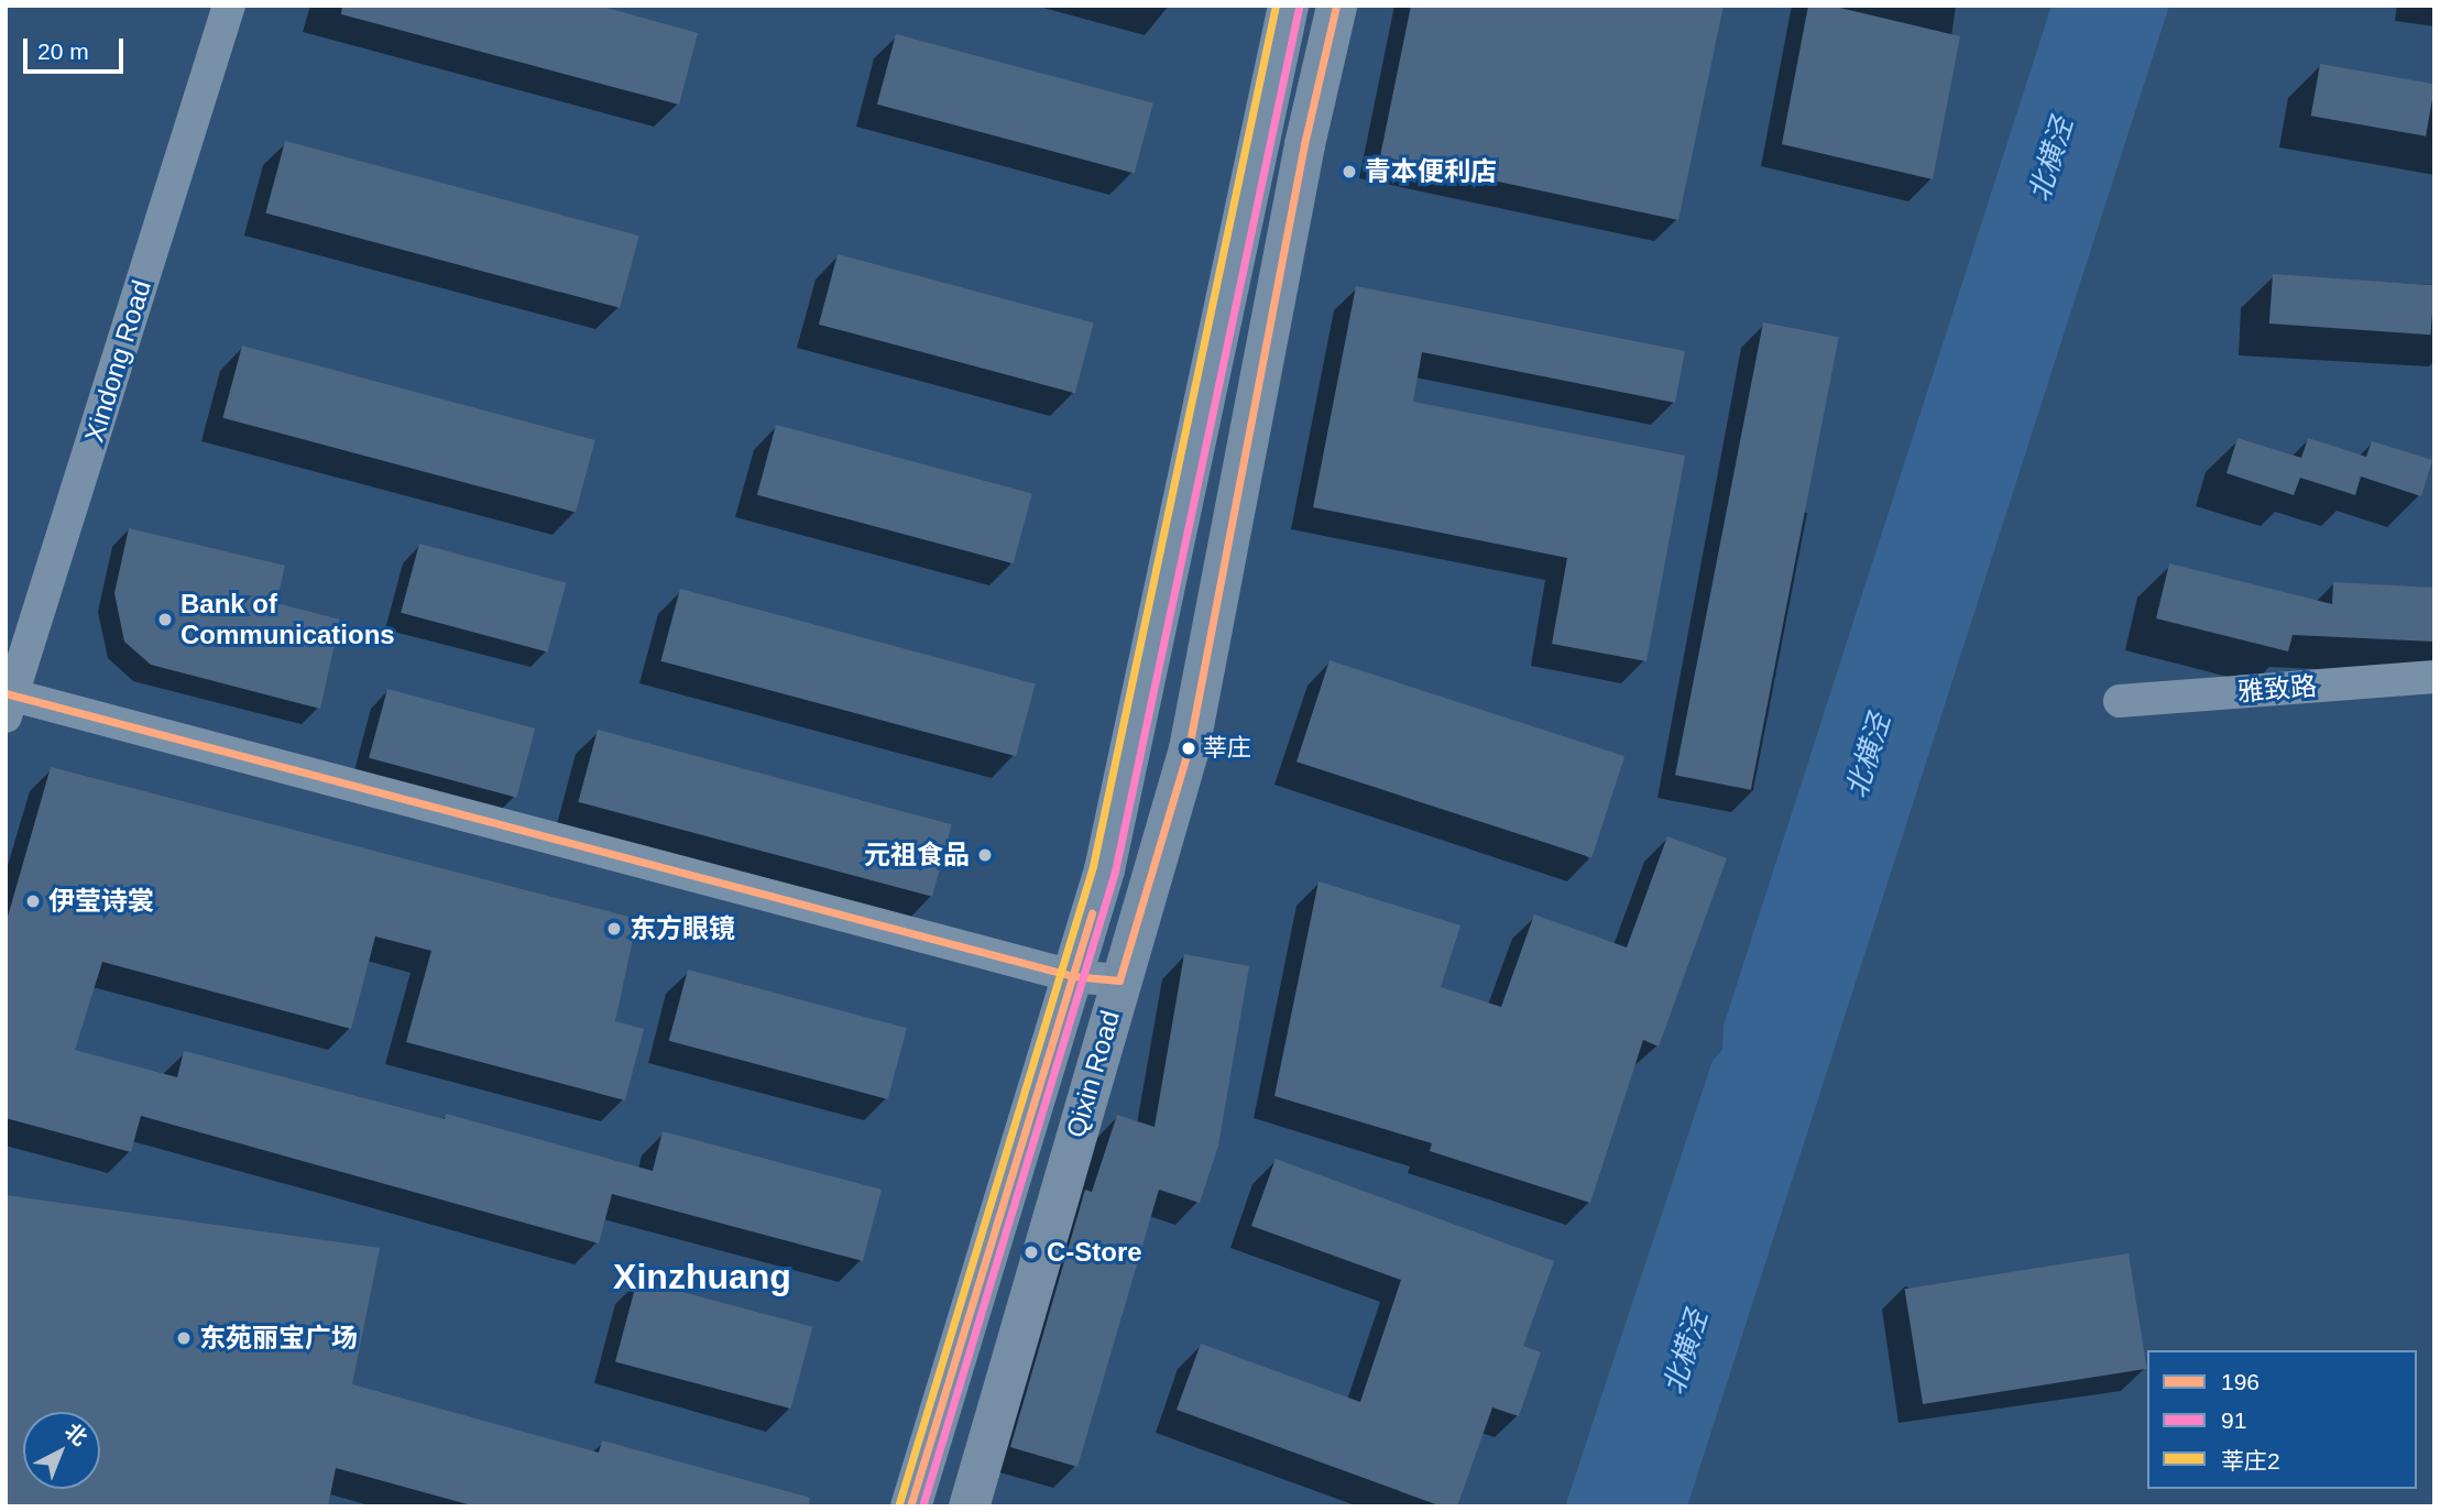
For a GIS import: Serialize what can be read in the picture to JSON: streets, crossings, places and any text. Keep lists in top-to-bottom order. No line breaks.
{"streets":{"main road":["Qixin Road"],"street":["Xindong Road","雅致路"]},"districts":["Xinzhuang"],"water":["北横泾"],"places":["青本便利店","Bank of Communications","莘庄","元祖食品","伊莹诗裳","东方眼镜","C-Store","东苑丽宝广场"],"lines":["transit line 196","transit line 莘庄2","transit line 91"],"legend":["196","91","莘庄2"],"scale_bar":"20 m","north":"top right"}
